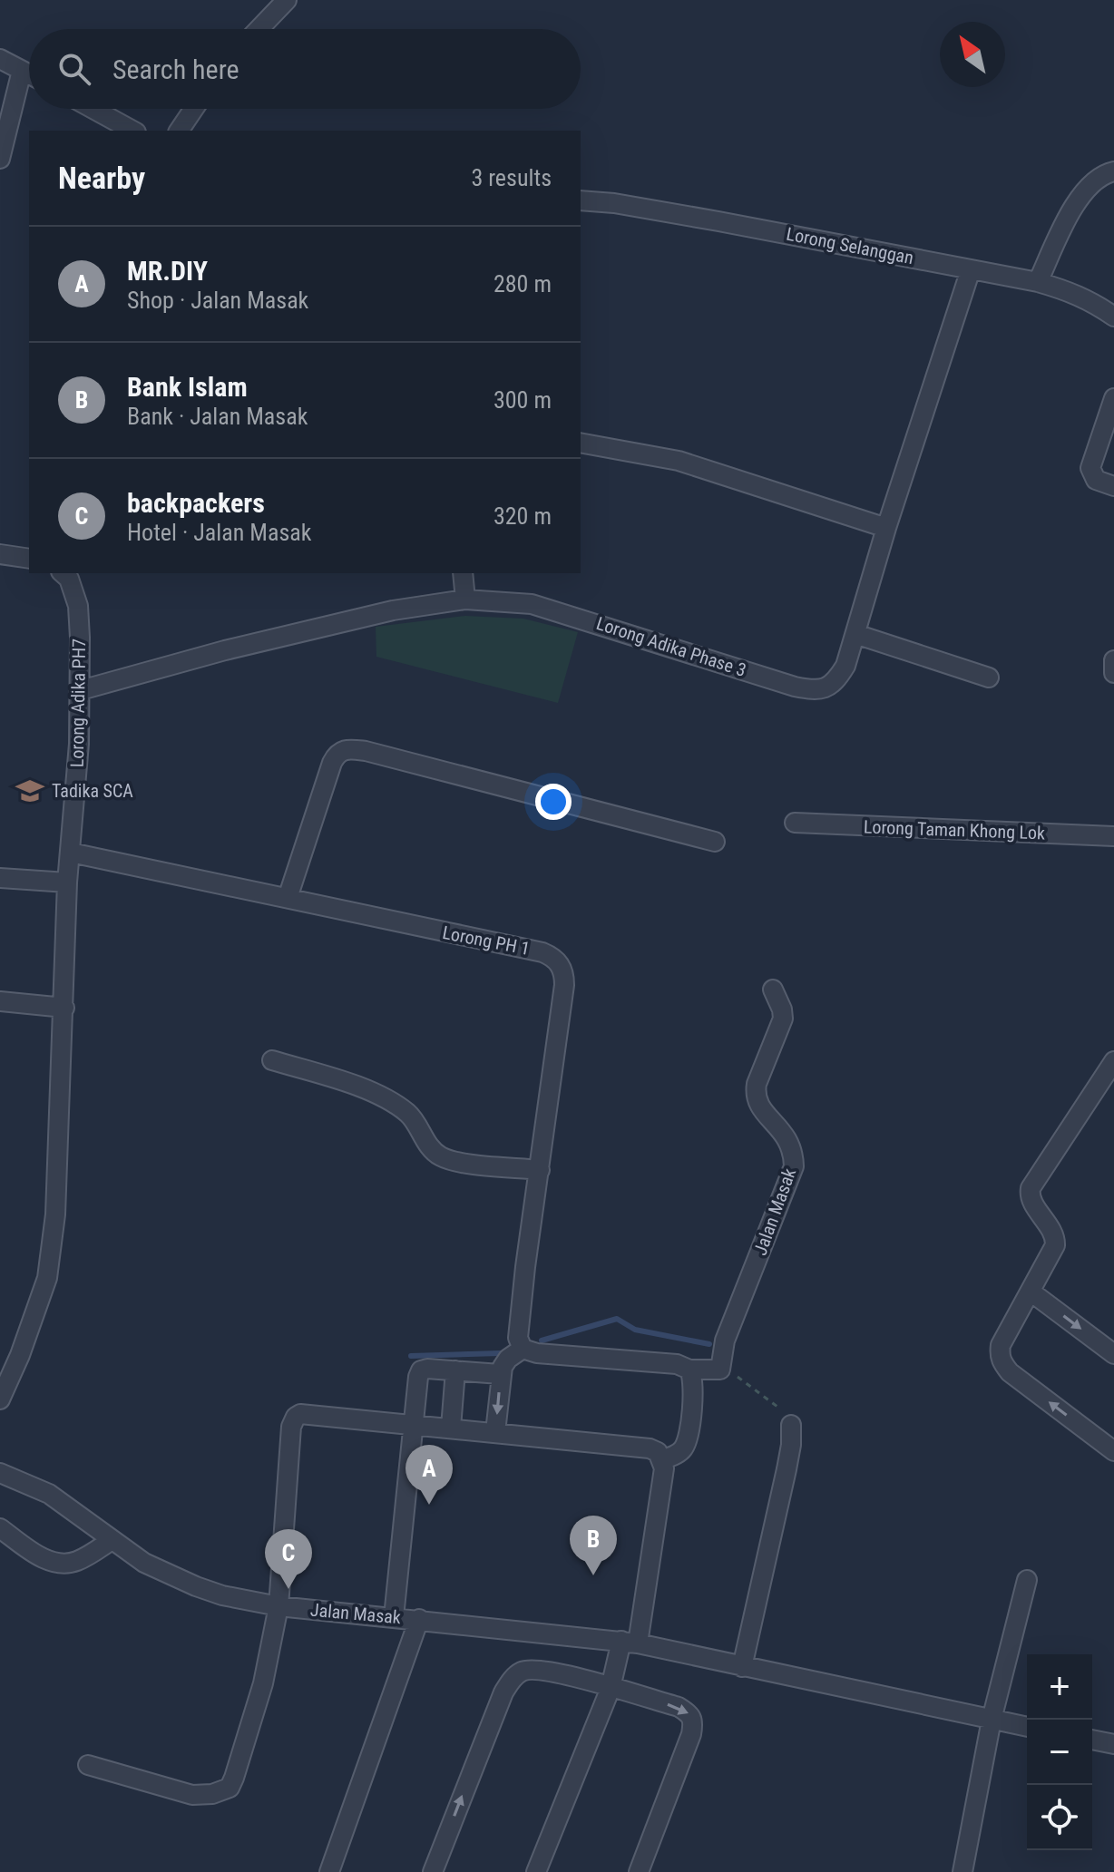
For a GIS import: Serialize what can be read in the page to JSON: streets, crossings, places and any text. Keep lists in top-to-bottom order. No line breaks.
{"streets":{"street":["Lorong Selanggan","Lorong Adika Phase 3","Lorong Adika PH7","Lorong Taman Khong Lok","Lorong PH 1","Jalan Masak"]},"crossings":[["Lorong Selanggan","Lorong Adika Phase 3"],["Lorong Adika Phase 3","Lorong Adika PH7"],["Lorong Adika PH7","Lorong PH 1"]],"places":{"school or university":["Tadika SCA"]},"north":"top left","page":{"search":"Search here","heading":["Nearby","3 results"],"list":[{"mark":"A","name":"MR.DIY","note":"Shop · Jalan Masak","value":"280 m"},{"mark":"B","name":"Bank Islam","note":"Bank · Jalan Masak","value":"300 m"},{"mark":"C","name":"backpackers","note":"Hotel · Jalan Masak","value":"320 m"}],"pins":["A","B","C"],"map_buttons":["+","−"]}}
